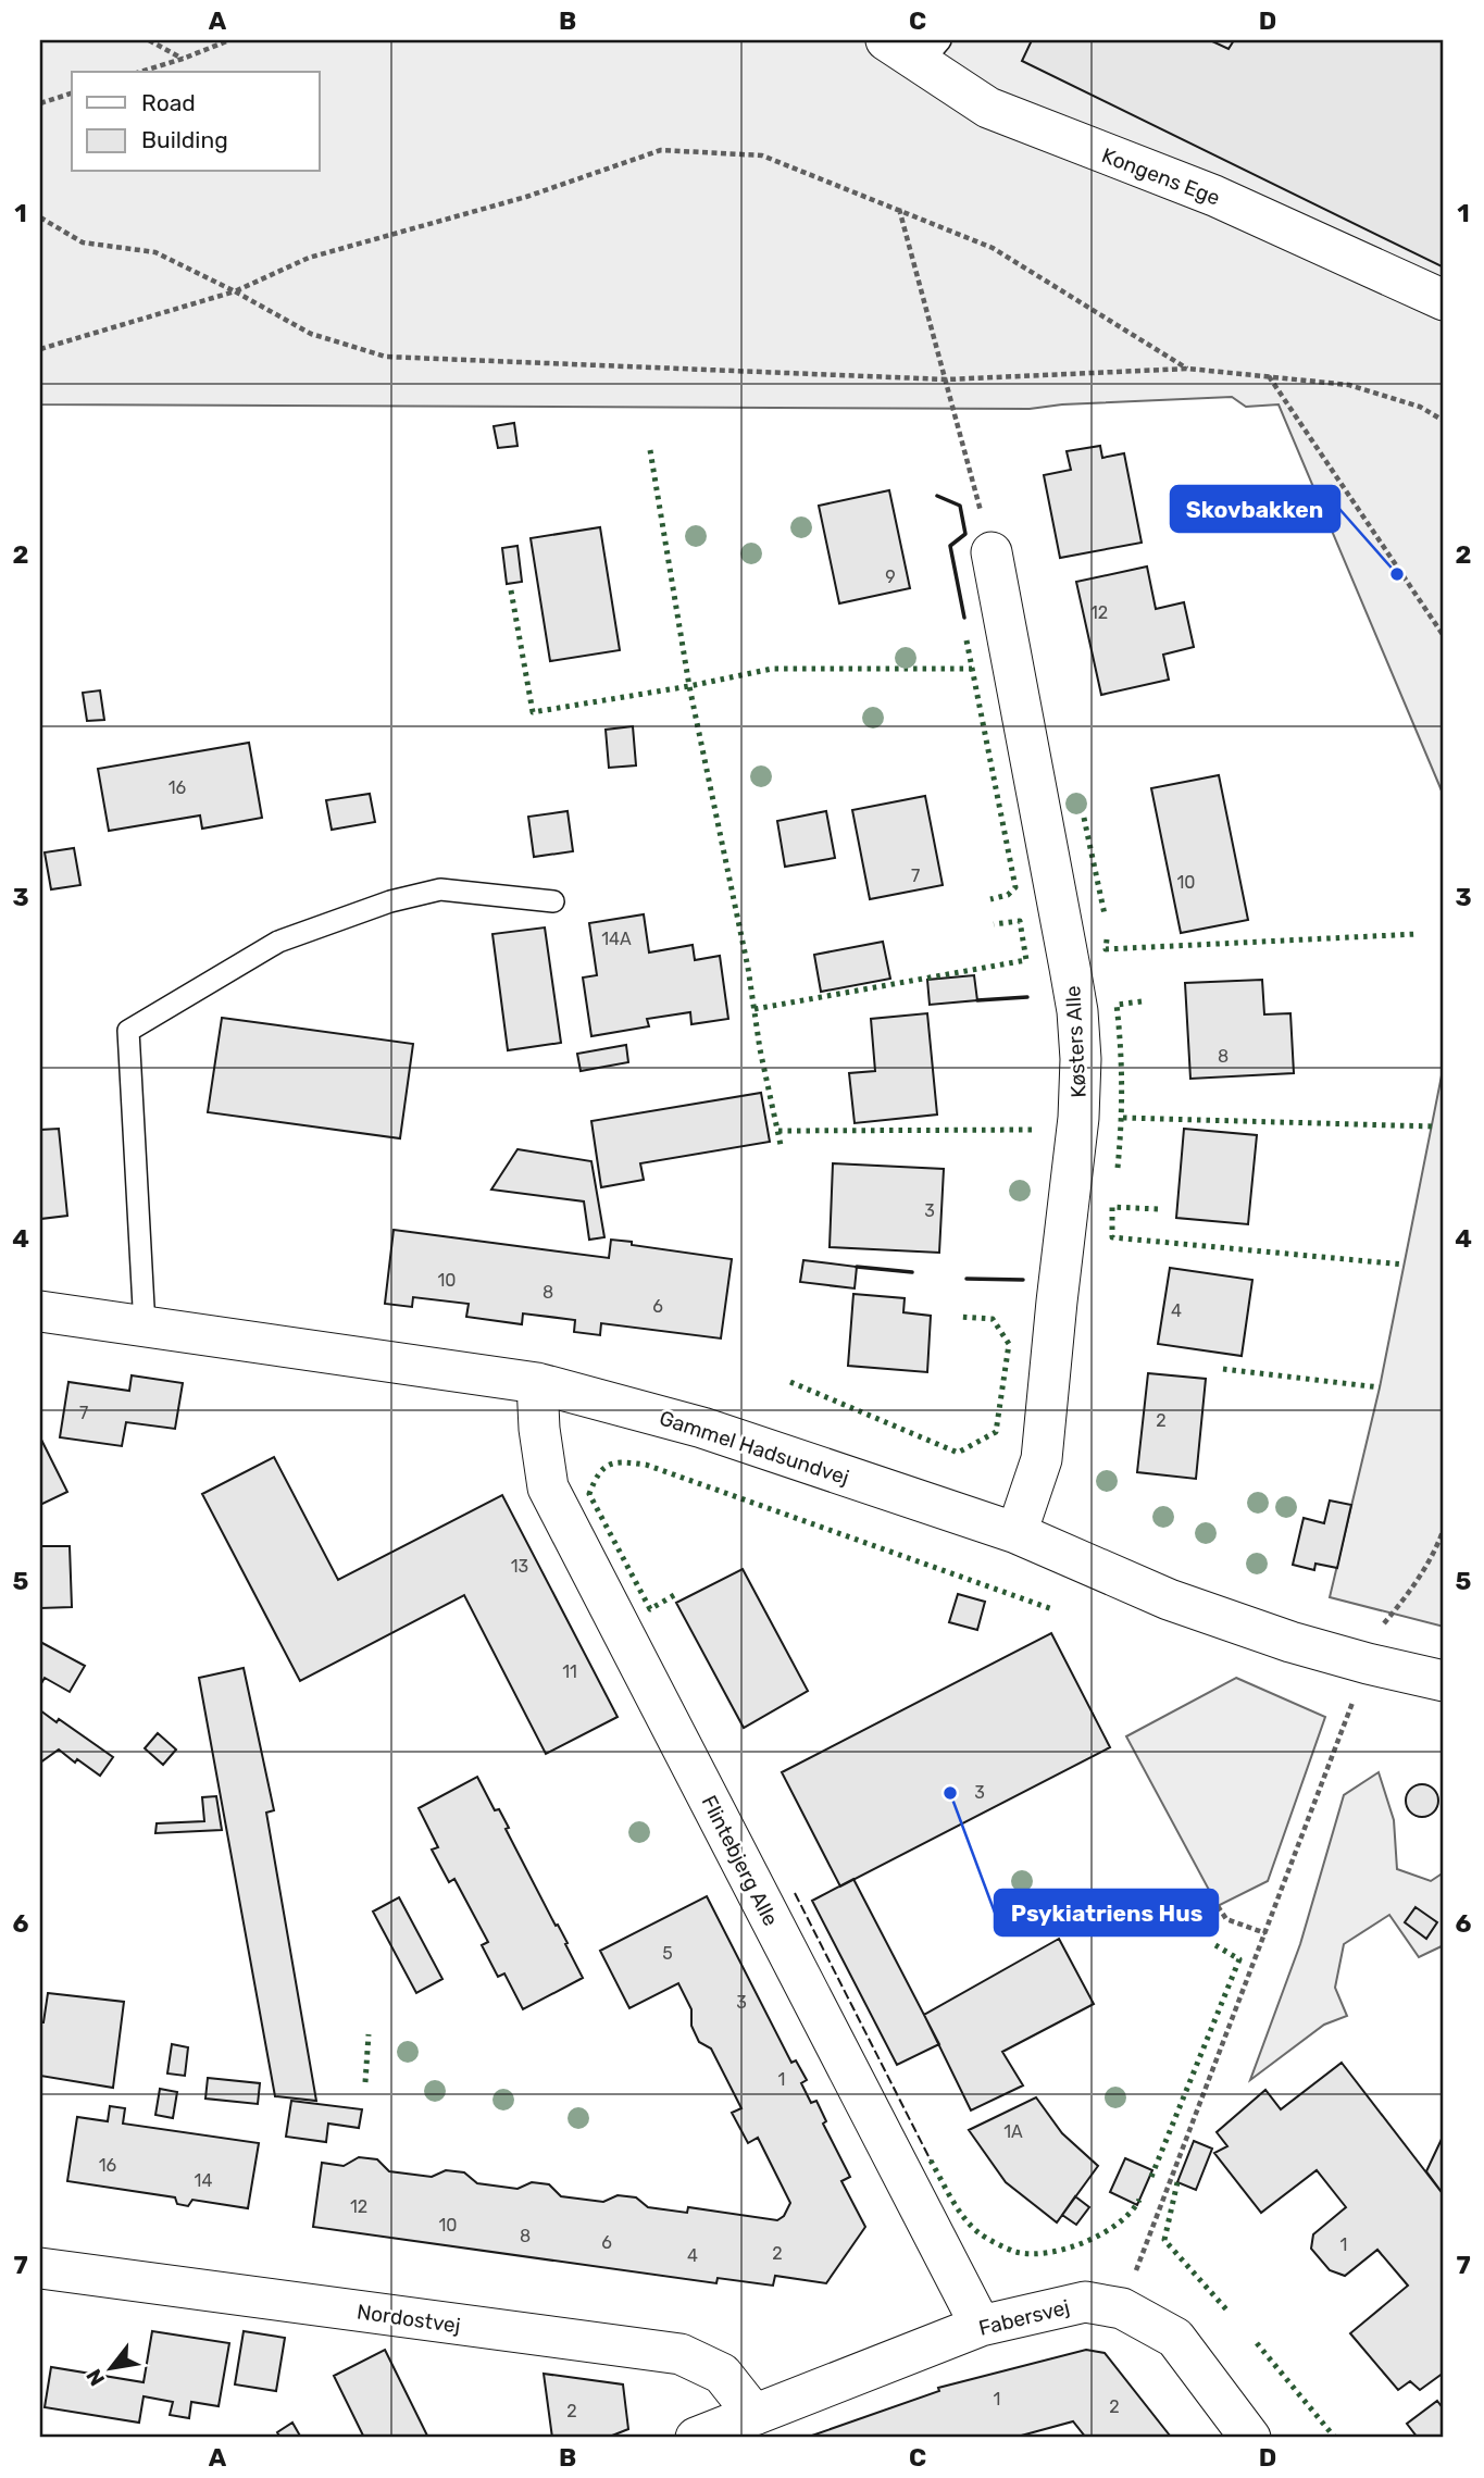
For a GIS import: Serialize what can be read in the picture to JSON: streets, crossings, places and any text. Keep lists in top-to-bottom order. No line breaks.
{"streets":{"street":["Kongens Ege","Køsters Alle","Gammel Hadsundvej","Flintebjerg Alle","Fabersvej","Nordostvej"]},"crossings":[["Køsters Alle","Gammel Hadsundvej"],["Gammel Hadsundvej","Flintebjerg Alle"],["Flintebjerg Alle","Fabersvej"],["Fabersvej","Nordostvej"]],"places":["Skovbakken","Psykiatriens Hus"],"house_numbers":["9","12","16","7","10","14A","8","3","10","8","6","4","7","2","13","11","3","5","3","1","1A","16","14","12","10","8","6","1","2","4","1","2","2"],"legend":["Road","Building"],"north":"bottom left","grid":{"columns":["A","B","C","D"],"rows":["1","2","3","4","5","6","7"]}}
